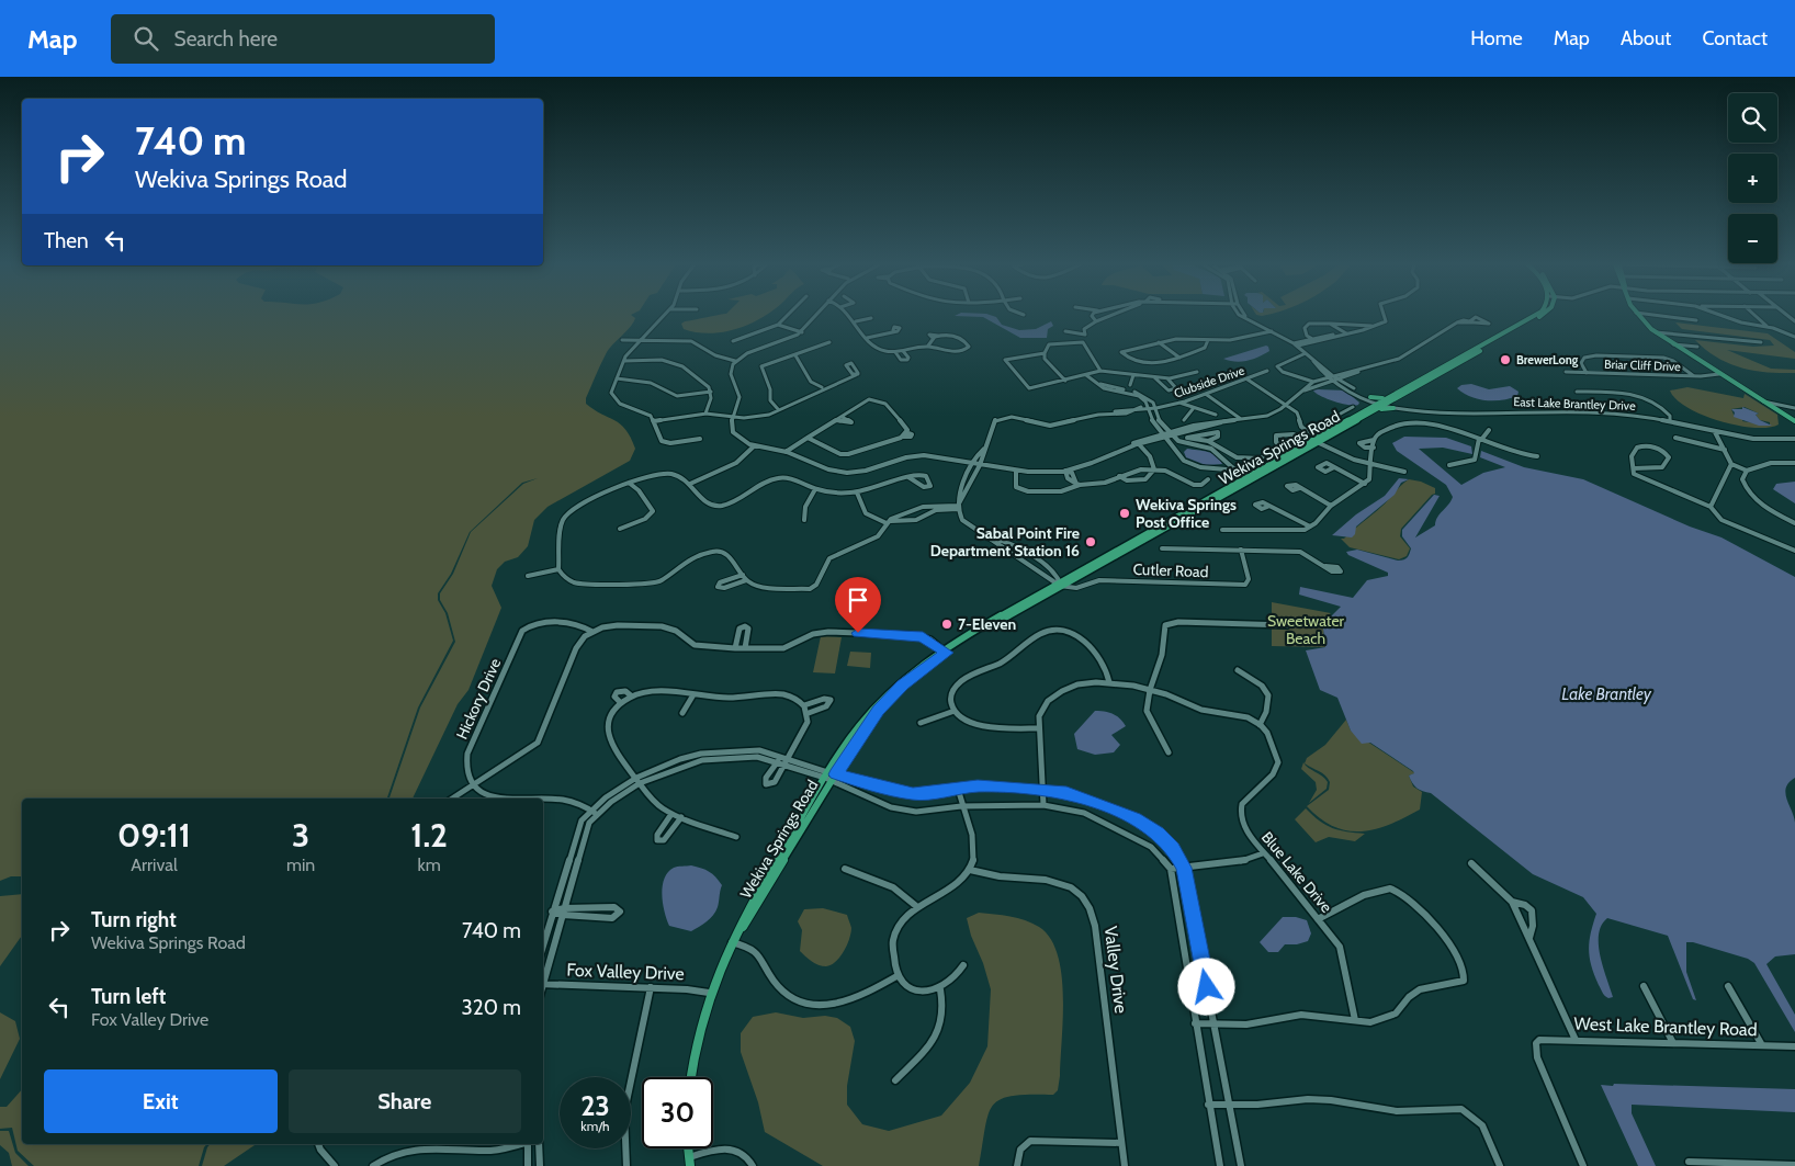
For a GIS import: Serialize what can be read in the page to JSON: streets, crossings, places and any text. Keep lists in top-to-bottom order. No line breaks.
{"streets":{"main road":["Wekiva Springs Road"],"street":["Briar Cliff Drive","Clubside Drive","East Lake Brantley Drive","Cutler Road","Hickory Drive","Blue Lake Drive","Valley Drive","Fox Valley Drive","West Lake Brantley Road"]},"crossings":[["East Lake Brantley Drive","Wekiva Springs Road"],["Wekiva Springs Road","Cutler Road"],["Wekiva Springs Road","Fox Valley Drive"]],"water":["Lake Brantley"],"parks":["Sweetwater Beach"],"places":["BrewerLong","Wekiva Springs Post Office","Sabal Point Fire Department Station 16","7-Eleven"],"page":{"header":"Map","search":"Search here","nav":["Home","Map","About","Contact"],"map_buttons":["+","−"],"turn":["740 m","Wekiva Springs Road"],"then":"Then","eta":["09:11","Arrival","3","min","1.2","km"],"list":[{"name":"Turn right","note":"Wekiva Springs Road","value":"740 m"},{"name":"Turn left","note":"Fox Valley Drive","value":"320 m"}],"buttons":["Exit","Share"],"speed":"23 km/h","limit":"30"}}
